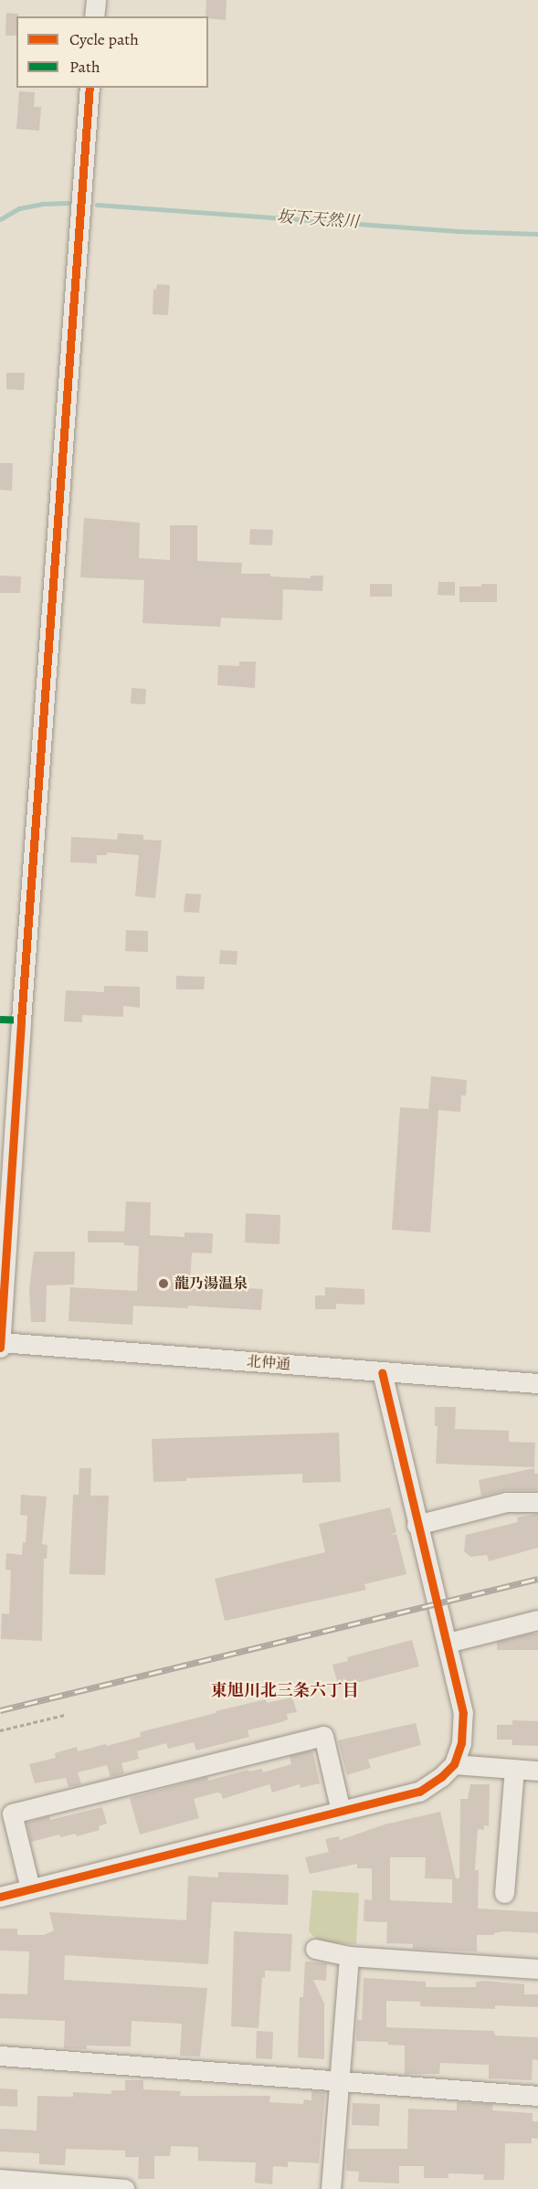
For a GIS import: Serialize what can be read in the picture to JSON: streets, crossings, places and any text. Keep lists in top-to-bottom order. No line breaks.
{"streets":{"street":["北仲通"]},"districts":["東旭川北三条六丁目"],"water":["坂下天然川"],"places":["龍乃湯温泉"],"legend":["Cycle path","Path"]}
